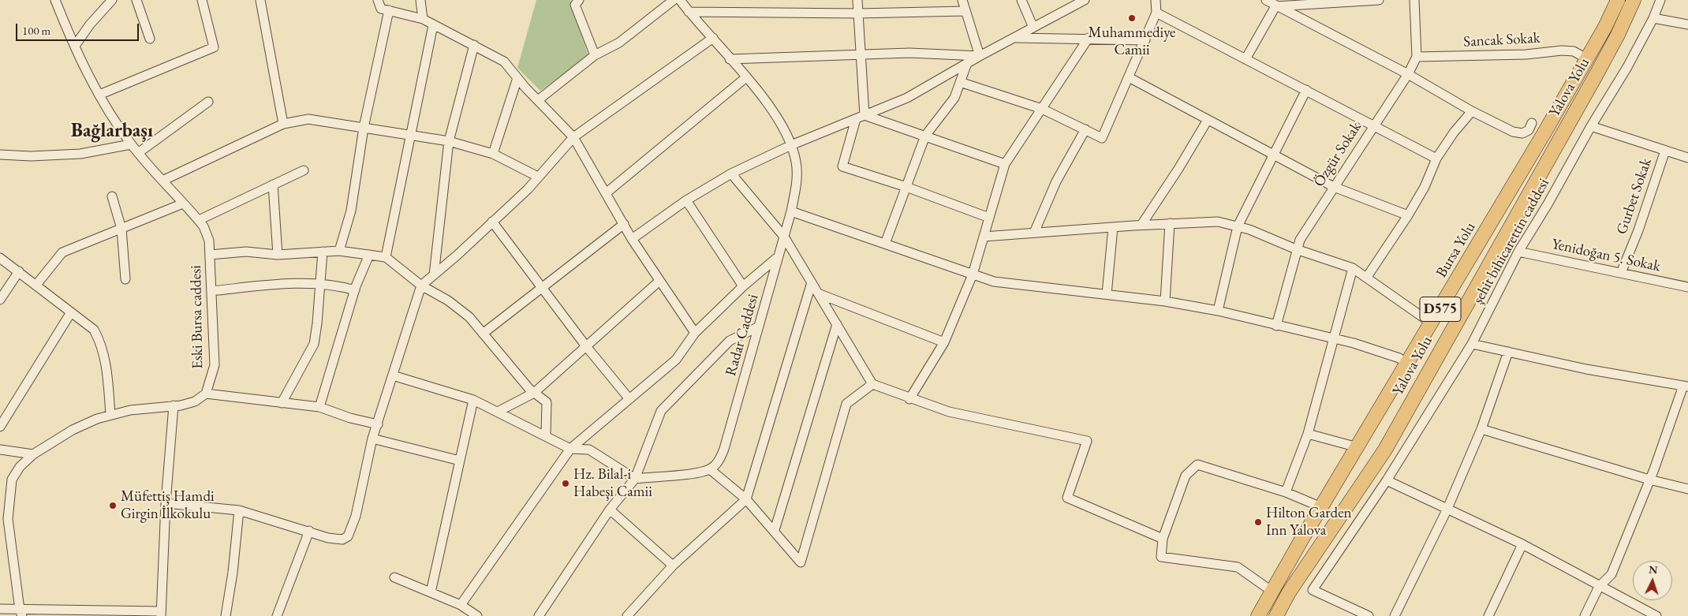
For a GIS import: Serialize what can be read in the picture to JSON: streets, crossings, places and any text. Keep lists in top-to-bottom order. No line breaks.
{"streets":{"highway":["Yalova Yolu","Bursa Yolu","D575"],"street":["Sancak Sokak","Özgür Sokak","Gurbet Sokak","şehit bihicarettin caddesi","Yenidoğan 5. Sokak","Eski Bursa caddesi","Radar Caddesi"]},"crossings":[["Sancak Sokak","Özgür Sokak"],["Sancak Sokak","Bursa Yolu"],["Gurbet Sokak","Yenidoğan 5. Sokak"],["şehit bihicarettin caddesi","Yenidoğan 5. Sokak"]],"districts":["Bağlarbaşı"],"places":["Muhammediye Camii","Hz. Bilal-i Habeşi Camii","Müfettiş Hamdi Girgin İlkokulu","Hilton Garden Inn Yalova"],"scale_bar":"100 m","north":"top"}
